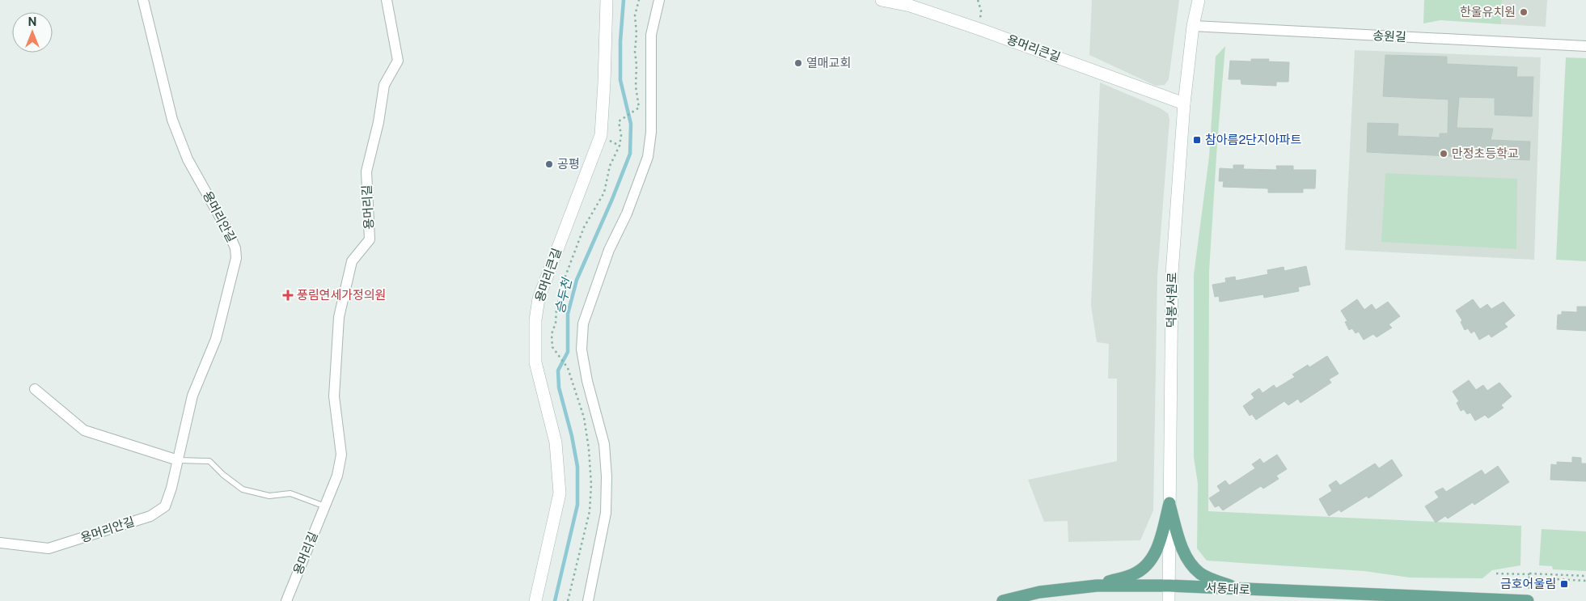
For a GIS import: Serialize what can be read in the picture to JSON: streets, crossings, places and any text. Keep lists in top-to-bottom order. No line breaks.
{"streets":{"main road":["서동대로"],"street":["송원길","용머리큰길","용머리길","용머리안길","덕봉서원로"]},"crossings":[["송원길","덕봉서원로"],["용머리큰길","덕봉서원로"],["덕봉서원로","서동대로"]],"water":["승두천"],"places":{"other":["한울유치원","열매교회","만정초등학교","공평"],"transit":["참아름2단지아파트","금호어울림"],"health":["풍림연세가정의원"]},"north":"top"}
